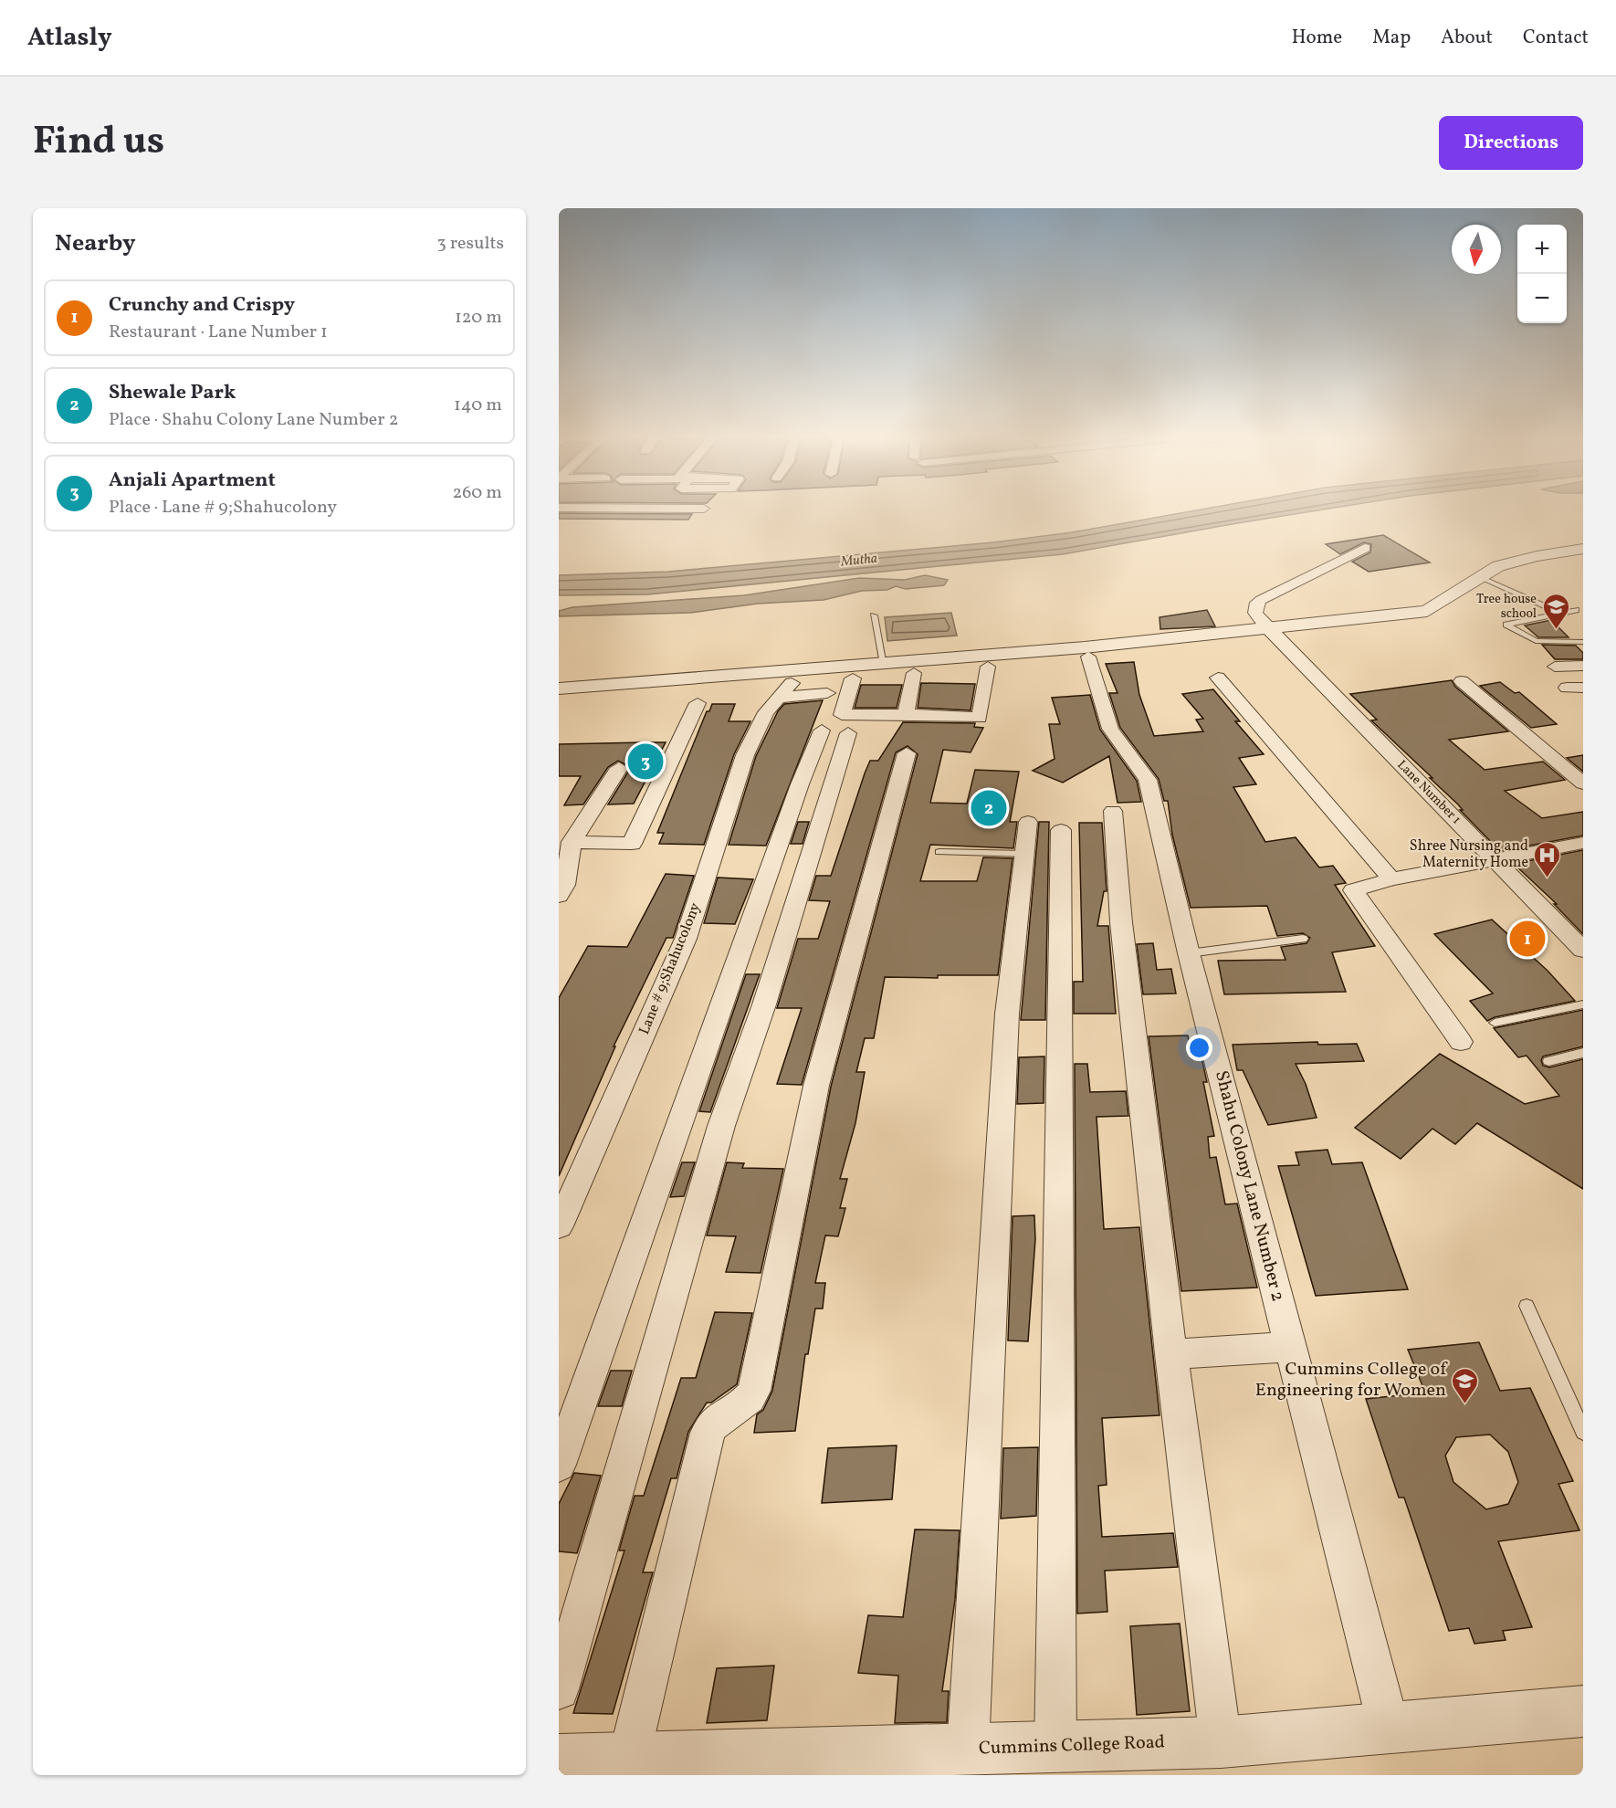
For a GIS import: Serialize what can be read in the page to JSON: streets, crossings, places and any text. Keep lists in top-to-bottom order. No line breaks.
{"streets":{"street":["Lane Number 1","Lane # 9;Shahucolony","Shahu Colony Lane Number 2","Cummins College Road"]},"crossings":[["Shahu Colony Lane Number 2","Cummins College Road"]],"water":["Mutha"],"places":{"school or university":["Tree house school","Cummins College of Engineering for Women"],"hospital":["Shree Nursing and Maternity Home"]},"north":"bottom","page":{"header":"Atlasly","nav":["Home","Map","About","Contact"],"title":"Find us","buttons":"Directions","heading":["Nearby","3 results"],"map_buttons":["+","−"],"list":[{"mark":"1","name":"Crunchy and Crispy","note":"Restaurant · Lane Number 1","value":"120 m"},{"mark":"2","name":"Shewale Park","note":"Place · Shahu Colony Lane Number 2","value":"140 m"},{"mark":"3","name":"Anjali Apartment","note":"Place · Lane # 9;Shahucolony","value":"260 m"}],"pins":["3","2","1"]}}
